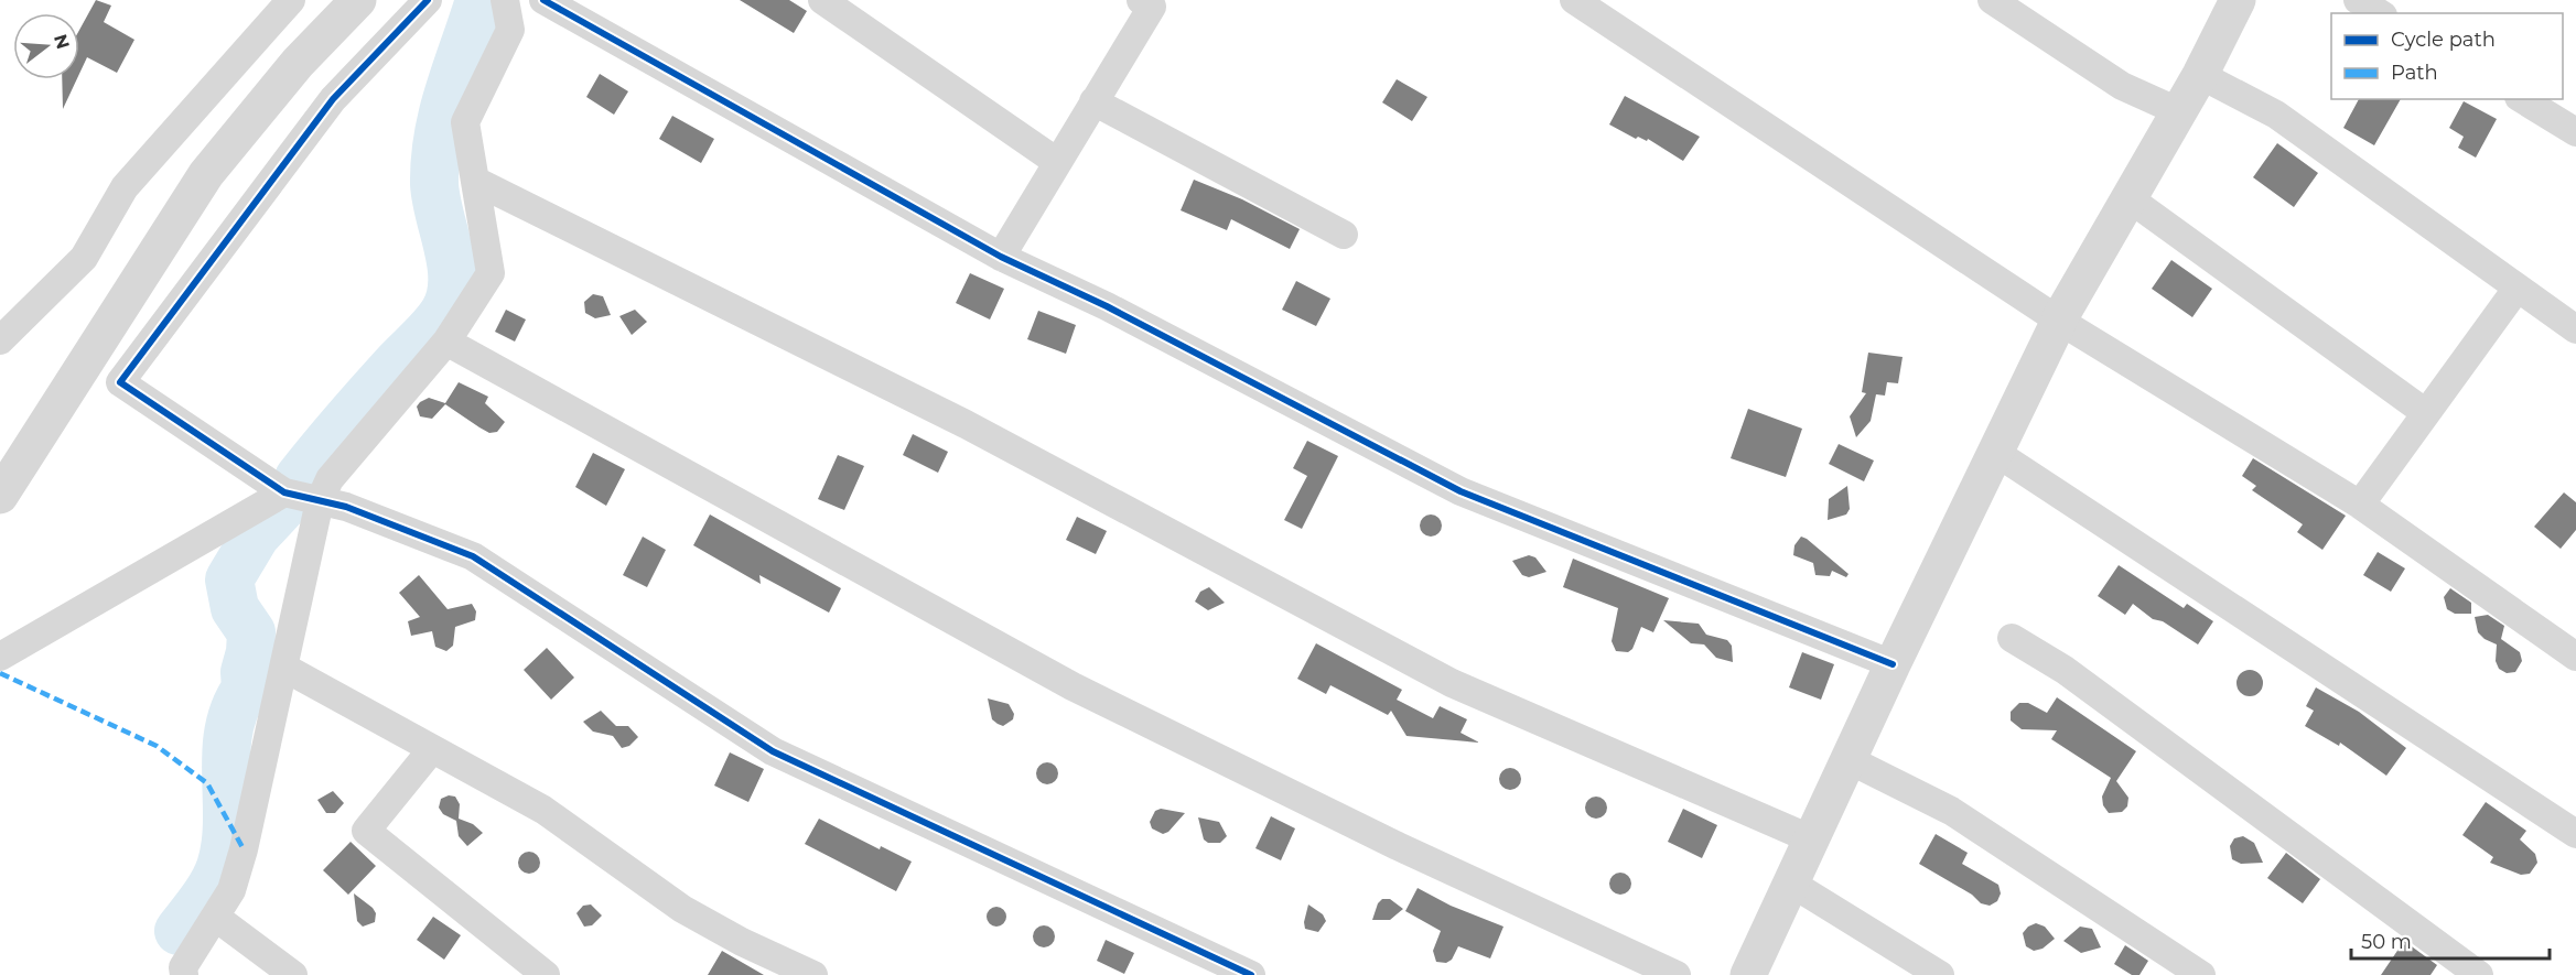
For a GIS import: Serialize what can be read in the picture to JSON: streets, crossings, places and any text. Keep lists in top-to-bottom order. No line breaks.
{"legend":["Cycle path","Path"],"scale_bar":"50 m","north":"right"}
